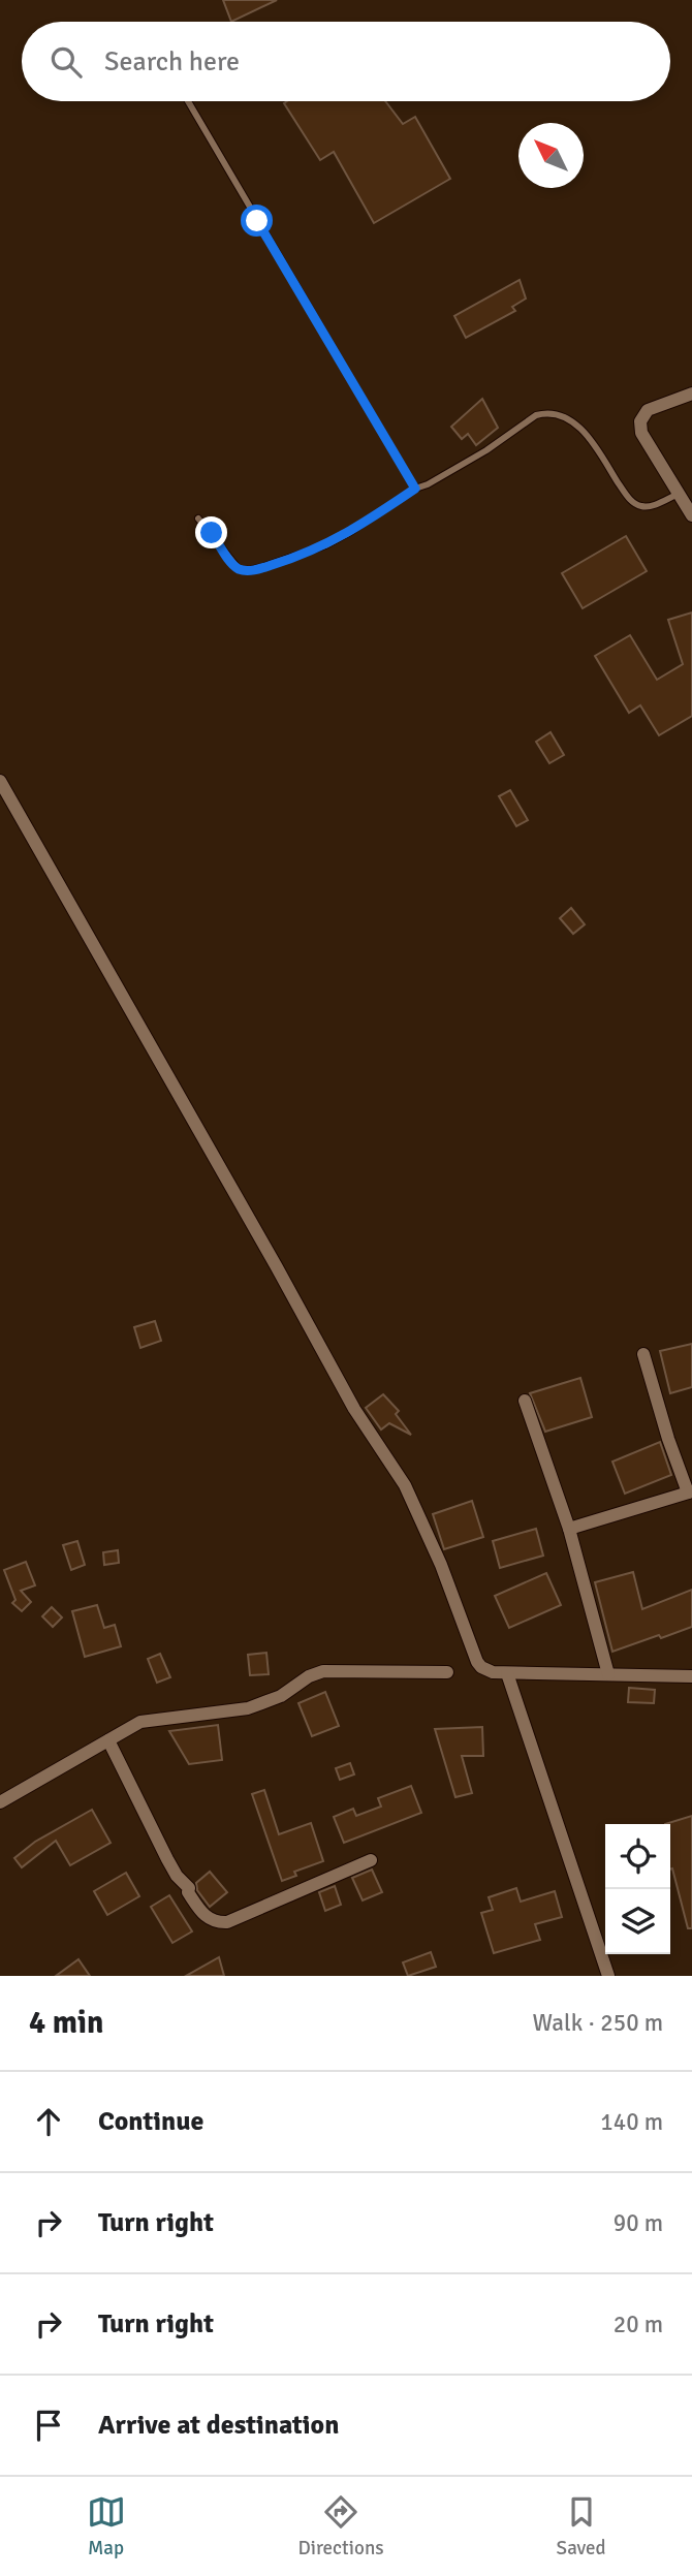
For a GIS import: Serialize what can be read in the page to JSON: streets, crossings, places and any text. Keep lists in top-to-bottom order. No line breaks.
{"north":"top left","page":{"search":"Search here","heading":["4 min","Walk · 250 m"],"list":[["Continue","140 m"],["Turn right","90 m"],["Turn right","20 m"],"Arrive at destination"],"nav":["Map","Directions","Saved"]}}
